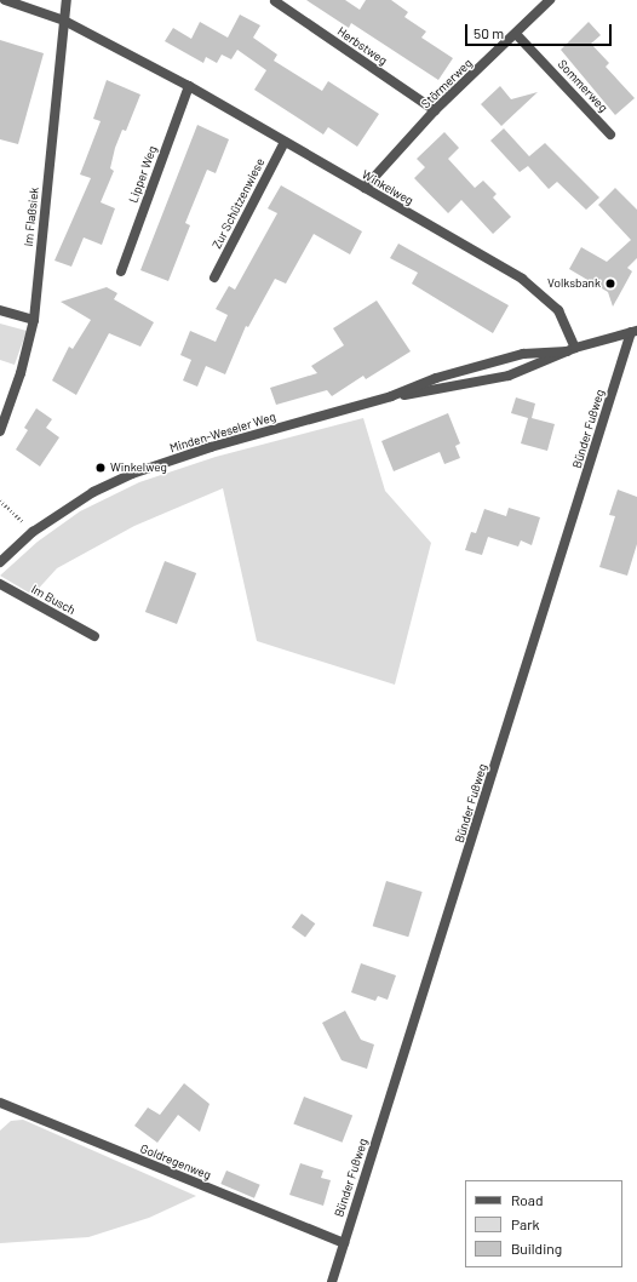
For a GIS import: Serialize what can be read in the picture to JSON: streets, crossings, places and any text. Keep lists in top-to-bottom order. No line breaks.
{"streets":{"street":["Herbstweg","Störmerweg","Sommerweg","Lipper Weg","Winkelweg","Zur Schützenwiese","Im Flaßsiek","Bünder Fußweg","Minden-Weseler Weg","Im Busch","Goldregenweg"]},"crossings":[["Herbstweg","Störmerweg"],["Störmerweg","Sommerweg"],["Störmerweg","Winkelweg"],["Lipper Weg","Winkelweg"],["Winkelweg","Zur Schützenwiese"],["Winkelweg","Im Flaßsiek"],["Winkelweg","Minden-Weseler Weg"],["Bünder Fußweg","Minden-Weseler Weg"],["Bünder Fußweg","Goldregenweg"]],"places":["Volksbank","Winkelweg"],"legend":["Road","Park","Building"],"scale_bar":"50 m"}
